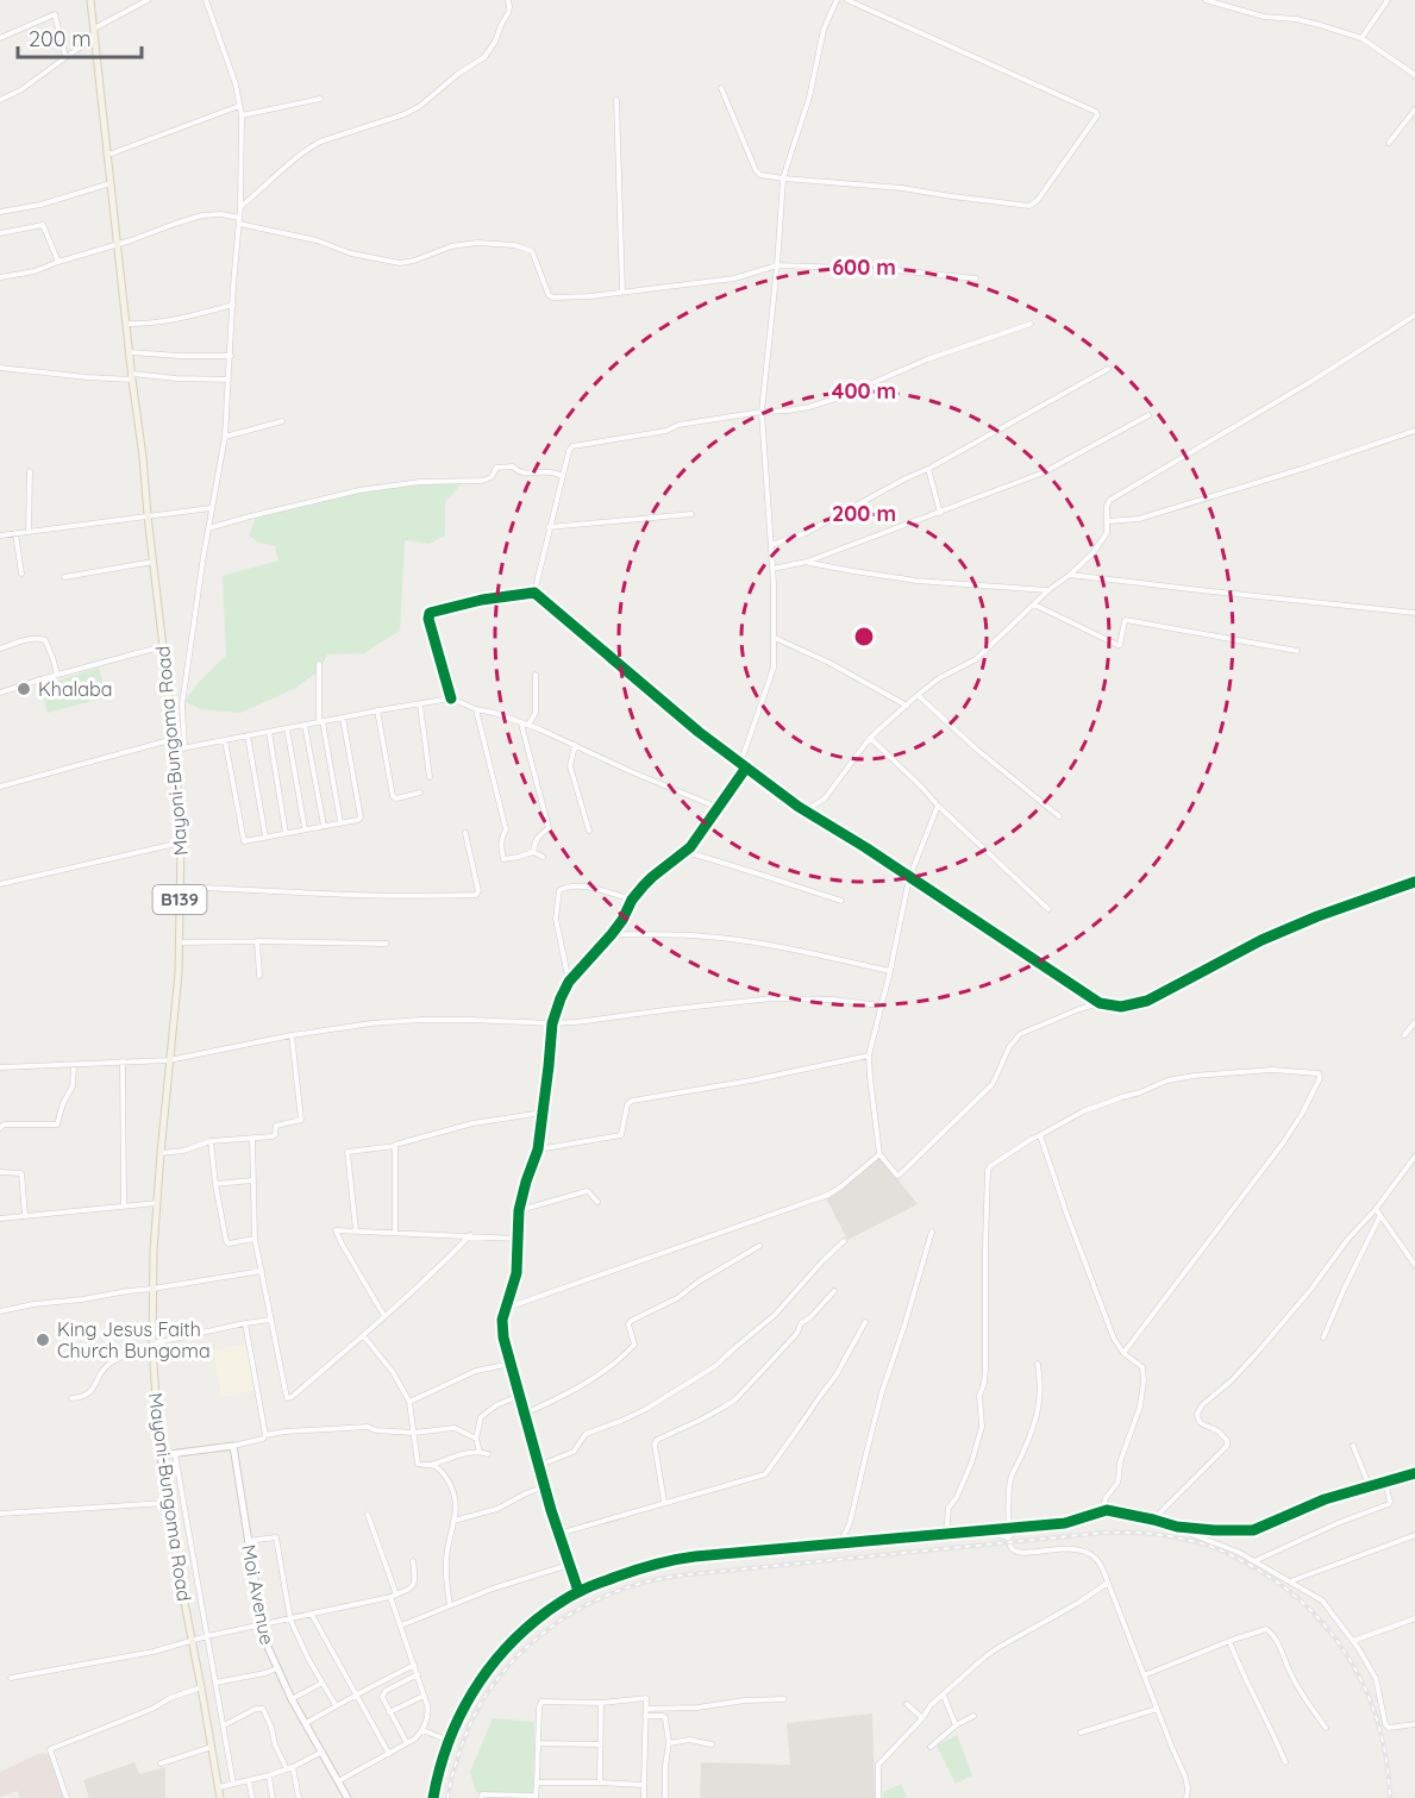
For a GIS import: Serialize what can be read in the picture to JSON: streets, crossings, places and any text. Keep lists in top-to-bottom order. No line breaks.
{"streets":{"main road":["Mayoni-Bungoma Road","B139"],"street":["Moi Avenue"]},"places":["Khalaba","King Jesus Faith Church Bungoma"],"scale_bar":"200 m","rings":["600 m","400 m","200 m"]}
